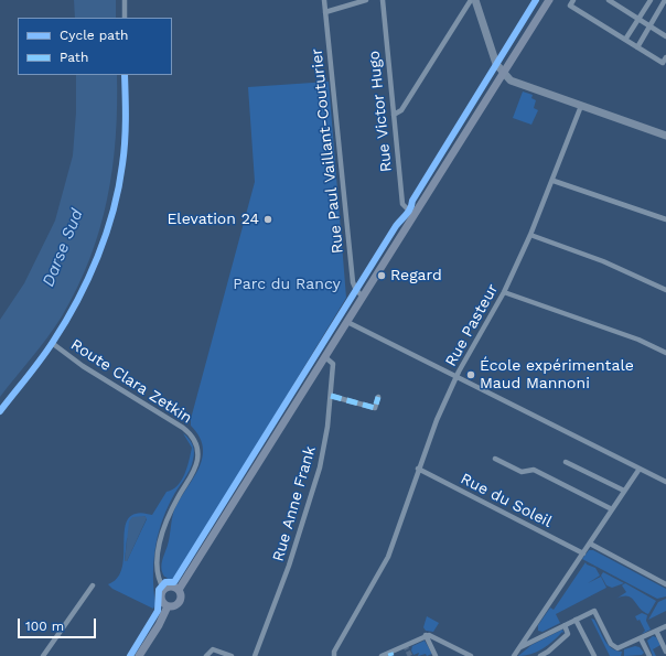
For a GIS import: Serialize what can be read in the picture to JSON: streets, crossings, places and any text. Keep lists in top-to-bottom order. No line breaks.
{"streets":{"street":["Rue Victor Hugo","Rue Paul Vaillant-Couturier","Rue Pasteur","Route Clara Zetkin","Rue du Soleil","Rue Anne Frank"]},"crossings":[["Rue Pasteur","Rue du Soleil"]],"water":["Darse Sud"],"parks":["Parc du Rancy"],"places":["Elevation 24","Regard","École expérimentale Maud Mannoni"],"legend":["Cycle path","Path"],"scale_bar":"100 m"}
